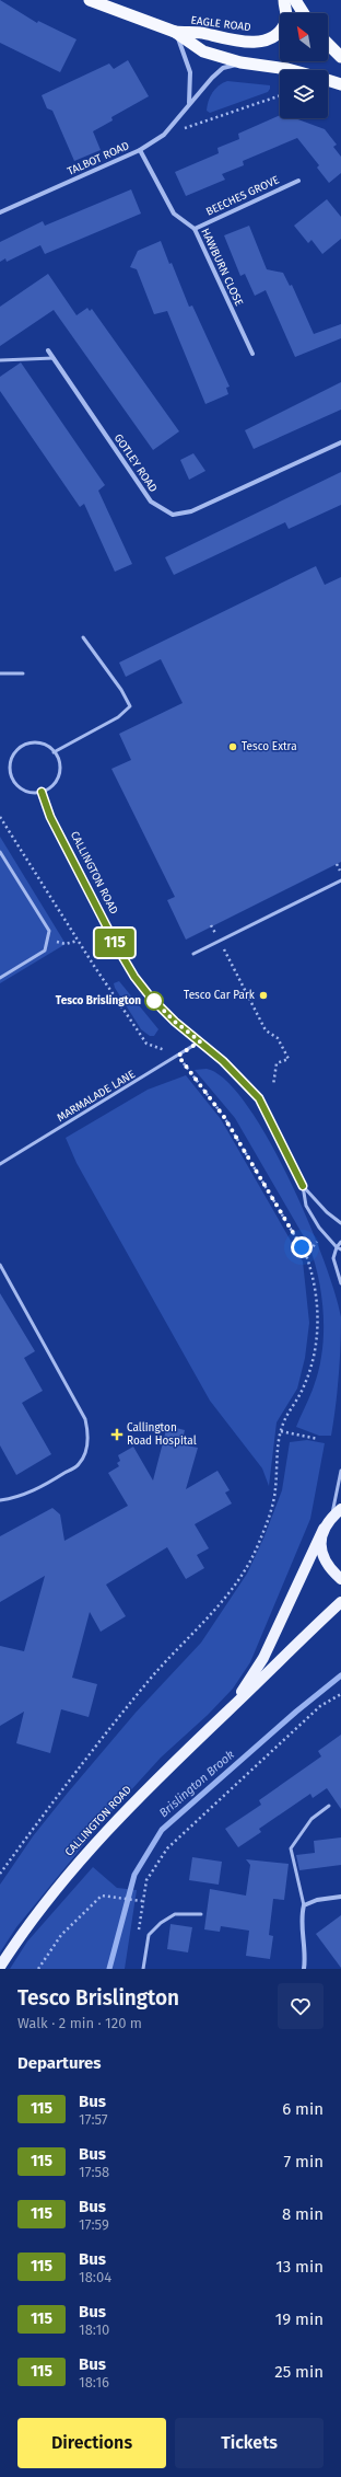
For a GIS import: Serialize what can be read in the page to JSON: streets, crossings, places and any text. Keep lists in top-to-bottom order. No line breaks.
{"streets":{"highway":["EAGLE ROAD"],"main road":["CALLINGTON ROAD"],"street":["TALBOT ROAD","BEECHES GROVE","HAWBURN CLOSE","GOTLEY ROAD"],"lane":["MARMALADE LANE"]},"crossings":[["EAGLE ROAD","TALBOT ROAD"],["TALBOT ROAD","HAWBURN CLOSE"],["BEECHES GROVE","HAWBURN CLOSE"],["CALLINGTON ROAD","MARMALADE LANE"]],"water":["Brislington Brook"],"places":{"other":["Tesco Extra","Tesco Car Park","Tesco Brislington"],"health":["Callington Road Hospital"]},"lines":["bus line 115"],"north":"top left","page":{"on_map":"115","heading":[["Tesco Brislington","Walk · 2 min · 120 m"],"Departures"],"list":[{"mark":"115","name":"Bus","note":"17:57","value":"6 min"},{"mark":"115","name":"Bus","note":"17:58","value":"7 min"},{"mark":"115","name":"Bus","note":"17:59","value":"8 min"},{"mark":"115","name":"Bus","note":"18:04","value":"13 min"},{"mark":"115","name":"Bus","note":"18:10","value":"19 min"},{"mark":"115","name":"Bus","note":"18:16","value":"25 min"}],"buttons":["Directions","Tickets"]}}
